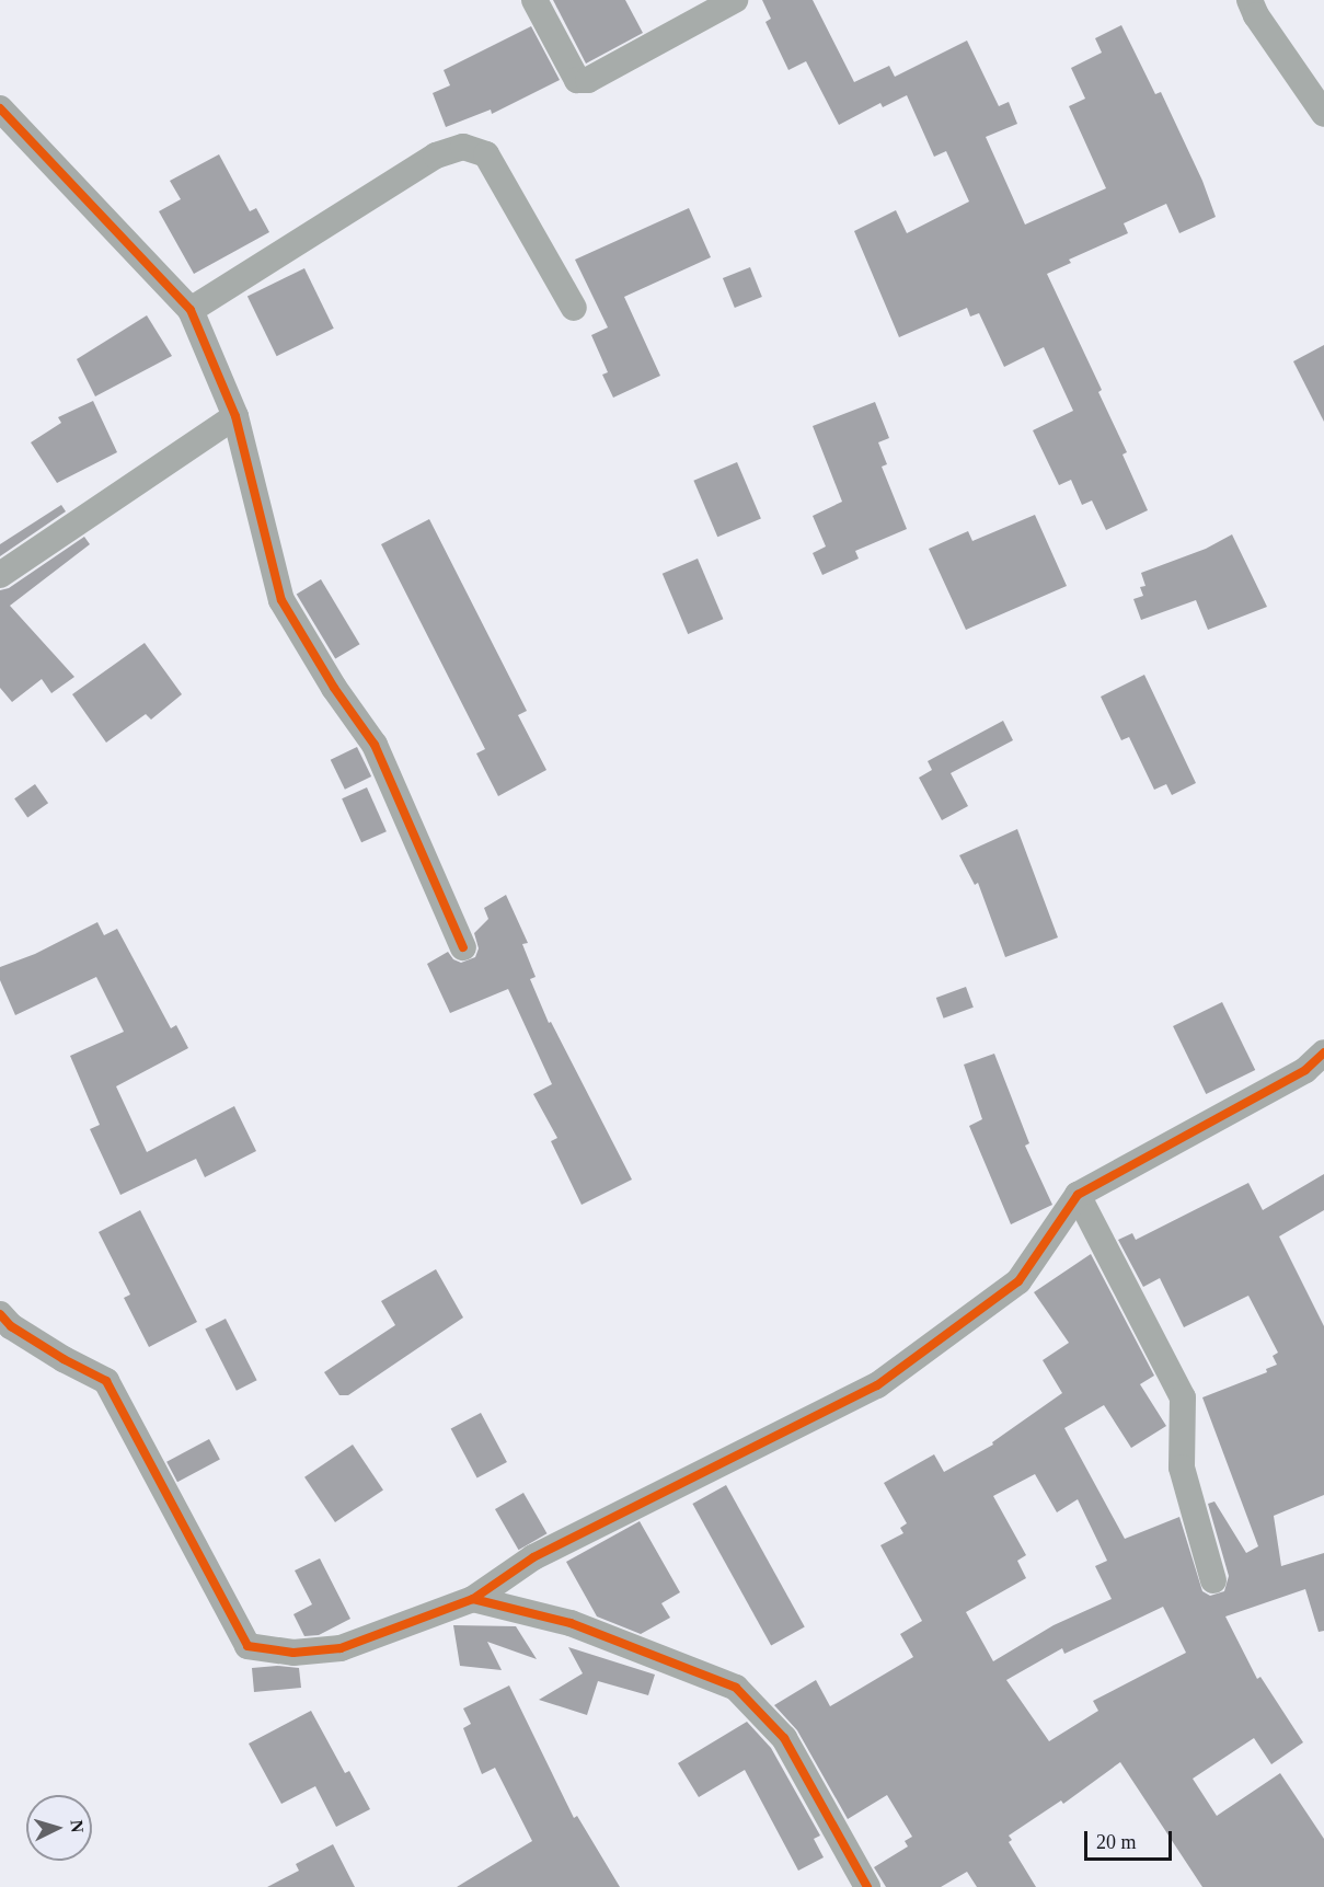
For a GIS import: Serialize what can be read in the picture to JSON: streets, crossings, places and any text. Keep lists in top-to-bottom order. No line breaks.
{"scale_bar":"20 m","north":"right"}
